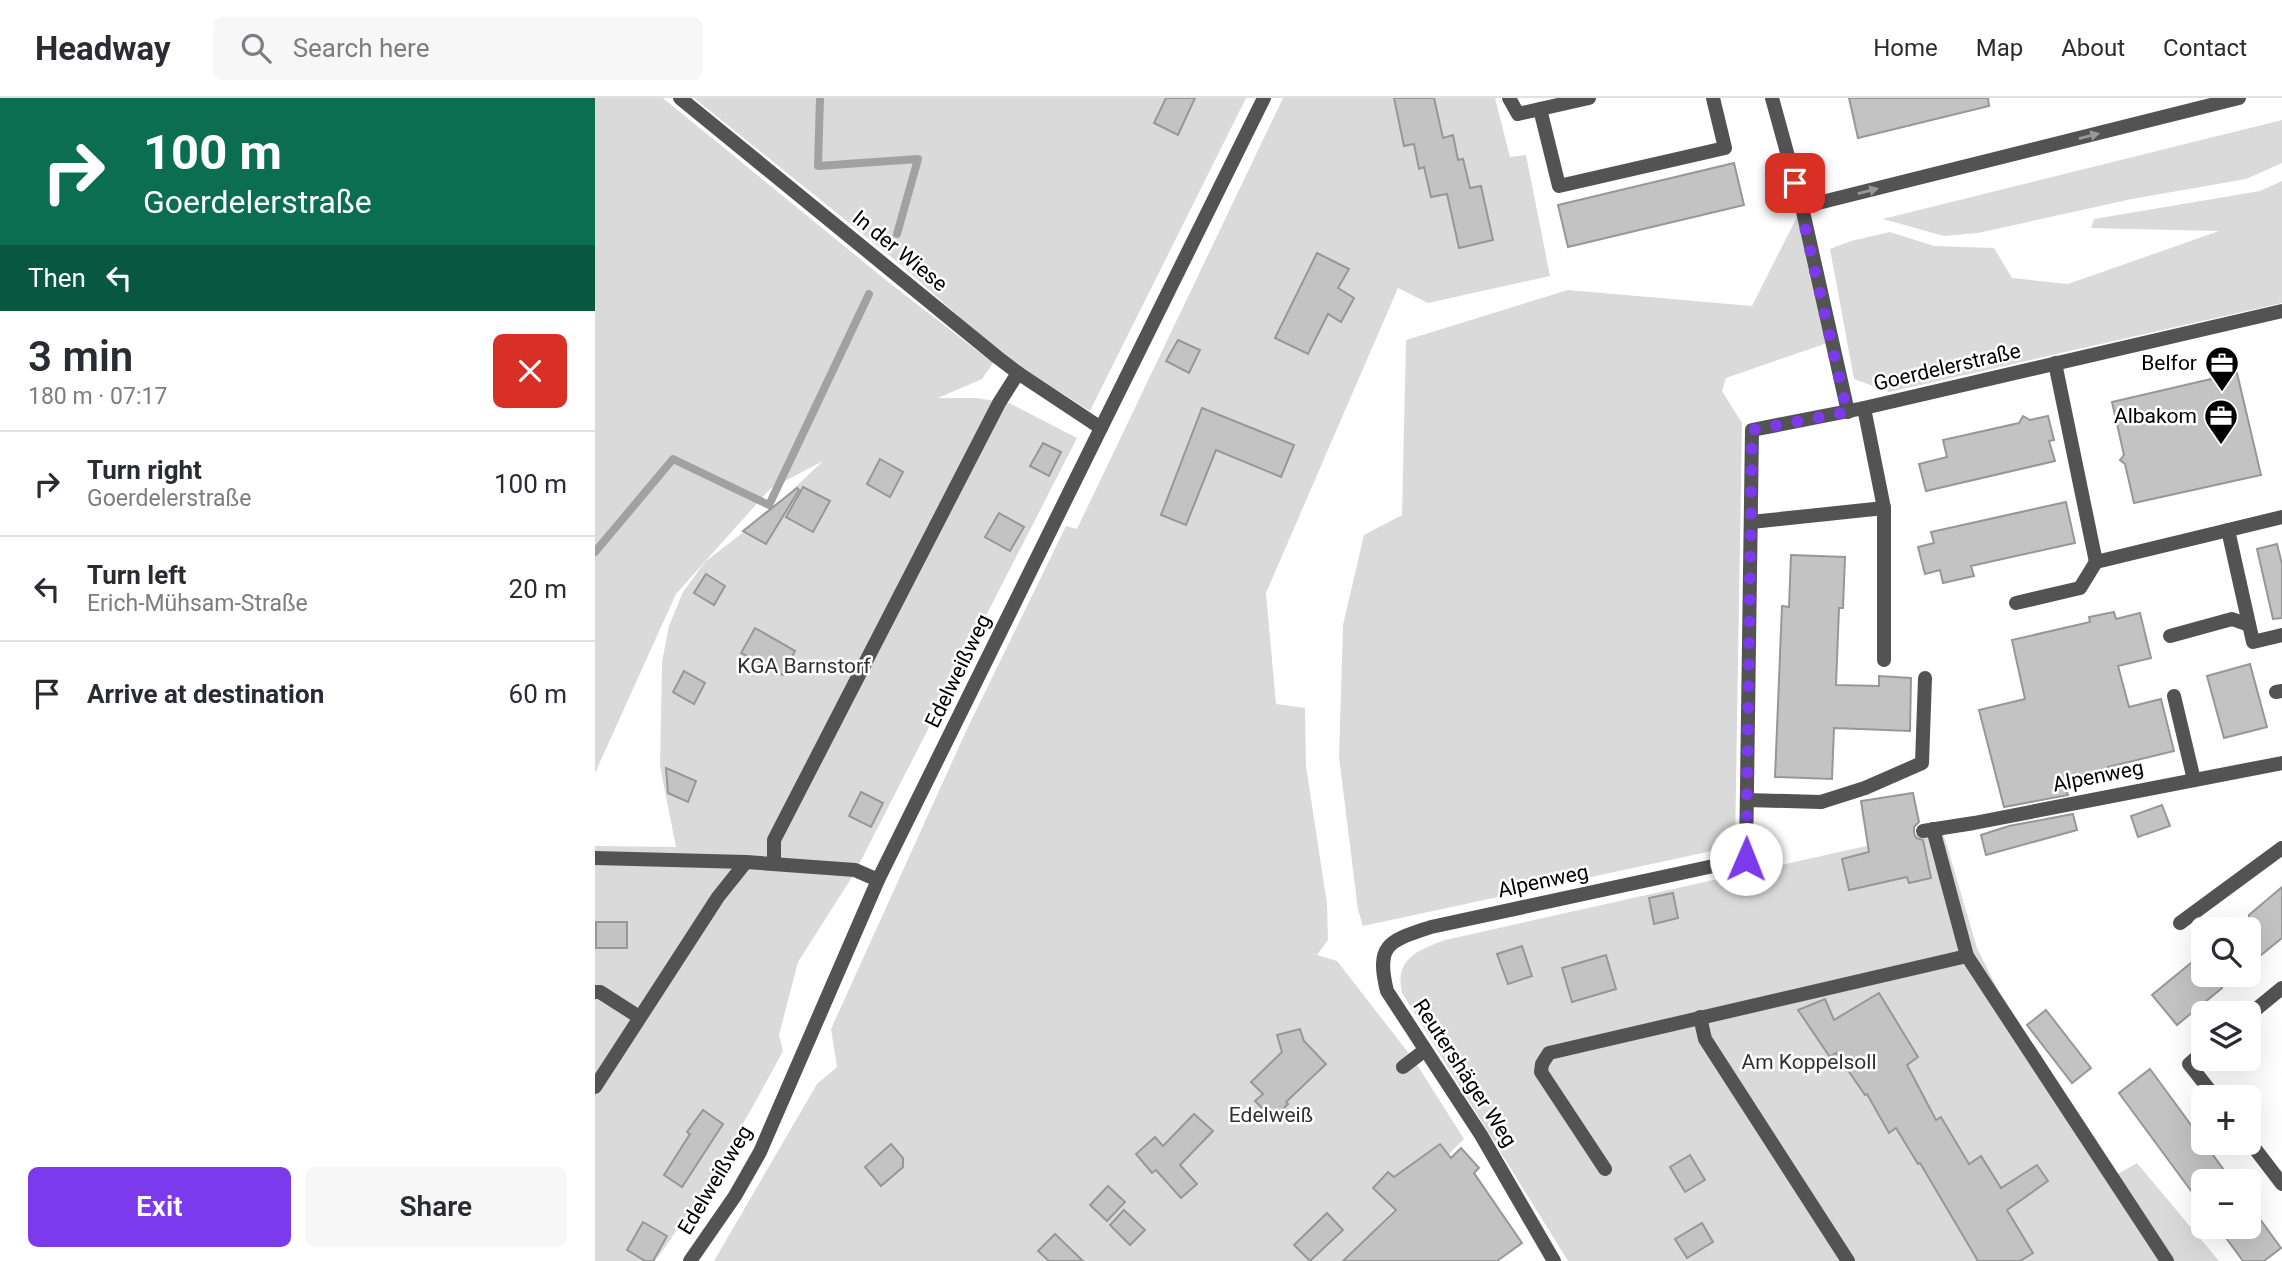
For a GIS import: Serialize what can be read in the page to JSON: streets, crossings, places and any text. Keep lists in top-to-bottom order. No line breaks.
{"streets":{"street":["In der Wiese","Goerdelerstraße","Edelweißweg","Alpenweg","Reutershäger Weg"]},"crossings":[["In der Wiese","Edelweißweg"],["Goerdelerstraße","Alpenweg"],["Alpenweg","Reutershäger Weg"]],"parks":["KGA Barnstorf","Am Koppelsoll","Edelweiß"],"places":{"office":["Belfor","Albakom"]},"page":{"header":"Headway","search":"Search here","nav":["Home","Map","About","Contact"],"turn":["100 m","Goerdelerstraße"],"then":"Then","heading":["3 min","180 m · 07:17"],"list":[{"name":"Turn right","note":"Goerdelerstraße","value":"100 m"},{"name":"Turn left","note":"Erich-Mühsam-Straße","value":"20 m"},{"name":"Arrive at destination","value":"60 m"}],"map_buttons":["+","−"],"buttons":["Exit","Share"]}}
